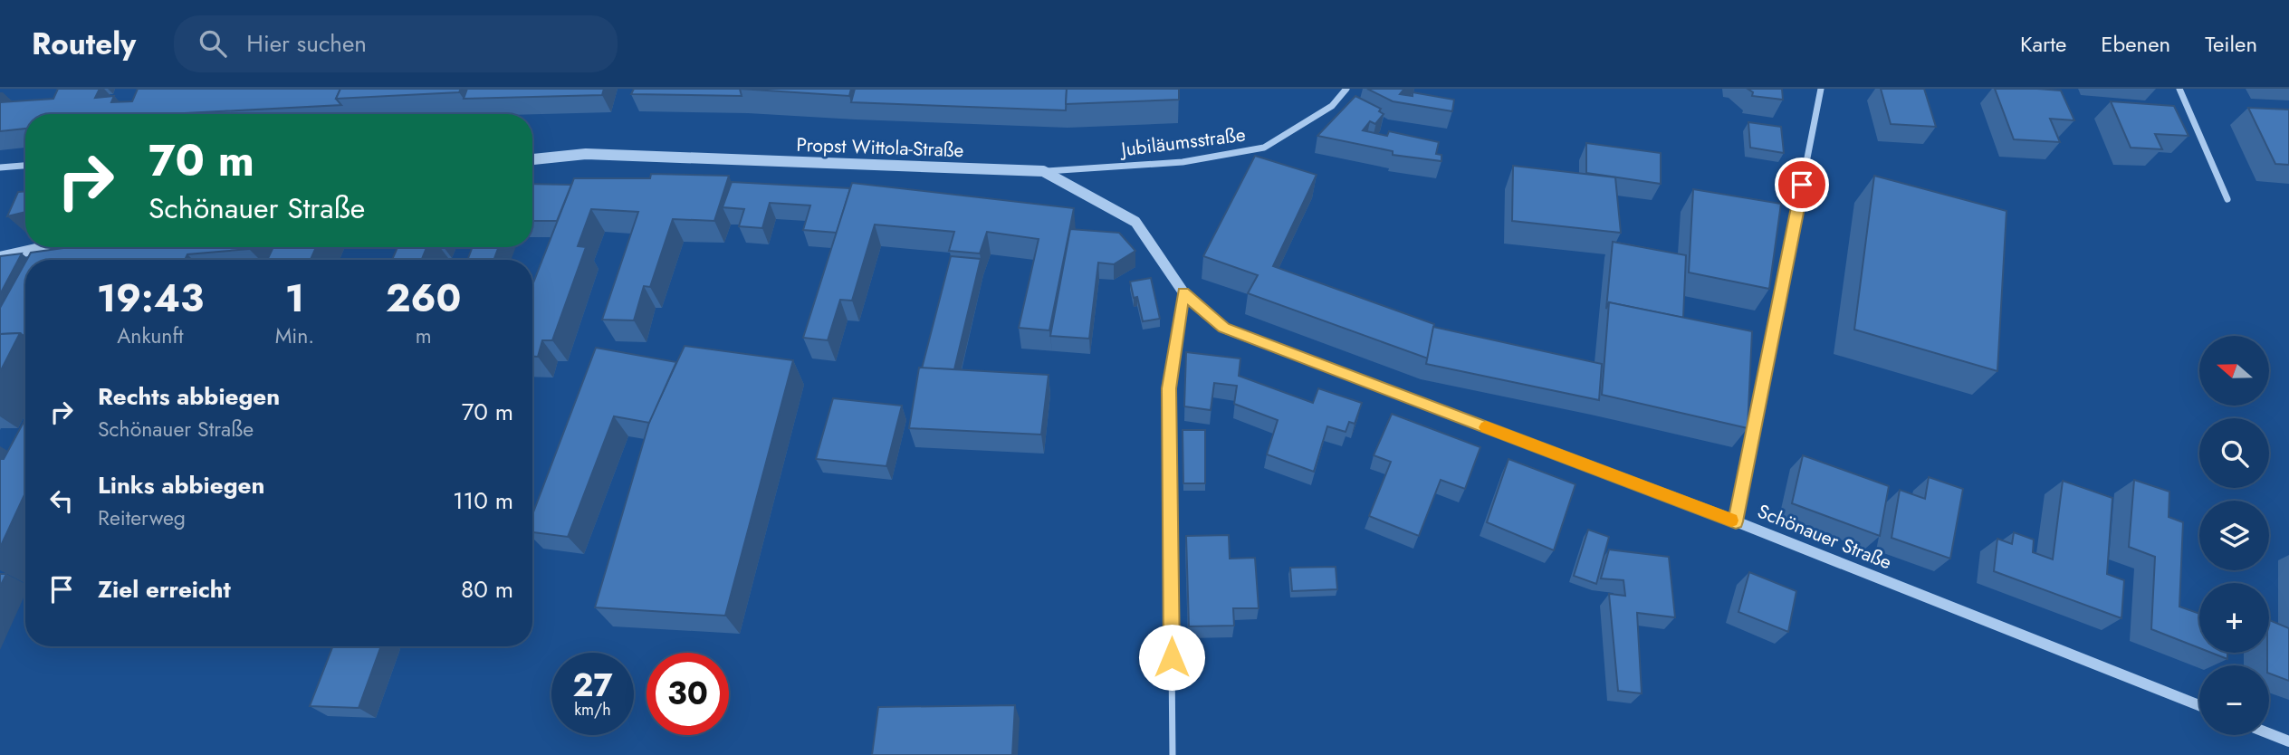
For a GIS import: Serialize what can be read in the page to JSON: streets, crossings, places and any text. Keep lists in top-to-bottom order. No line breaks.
{"streets":{"street":["Jubiläumsstraße","Propst Wittola-Straße","Schönauer Straße"]},"crossings":[["Jubiläumsstraße","Propst Wittola-Straße"],["Propst Wittola-Straße","Schönauer Straße"]],"north":"left","page":{"header":"Routely","search":"Hier suchen","nav":["Karte","Ebenen","Teilen"],"turn":["70 m","Schönauer Straße"],"eta":["19:43","Ankunft","1","Min.","260","m"],"map_buttons":["+","−"],"list":[{"name":"Rechts abbiegen","note":"Schönauer Straße","value":"70 m"},{"name":"Links abbiegen","note":"Reiterweg","value":"110 m"},{"name":"Ziel erreicht","value":"80 m"}],"speed":"27 km/h","limit":"30"}}
